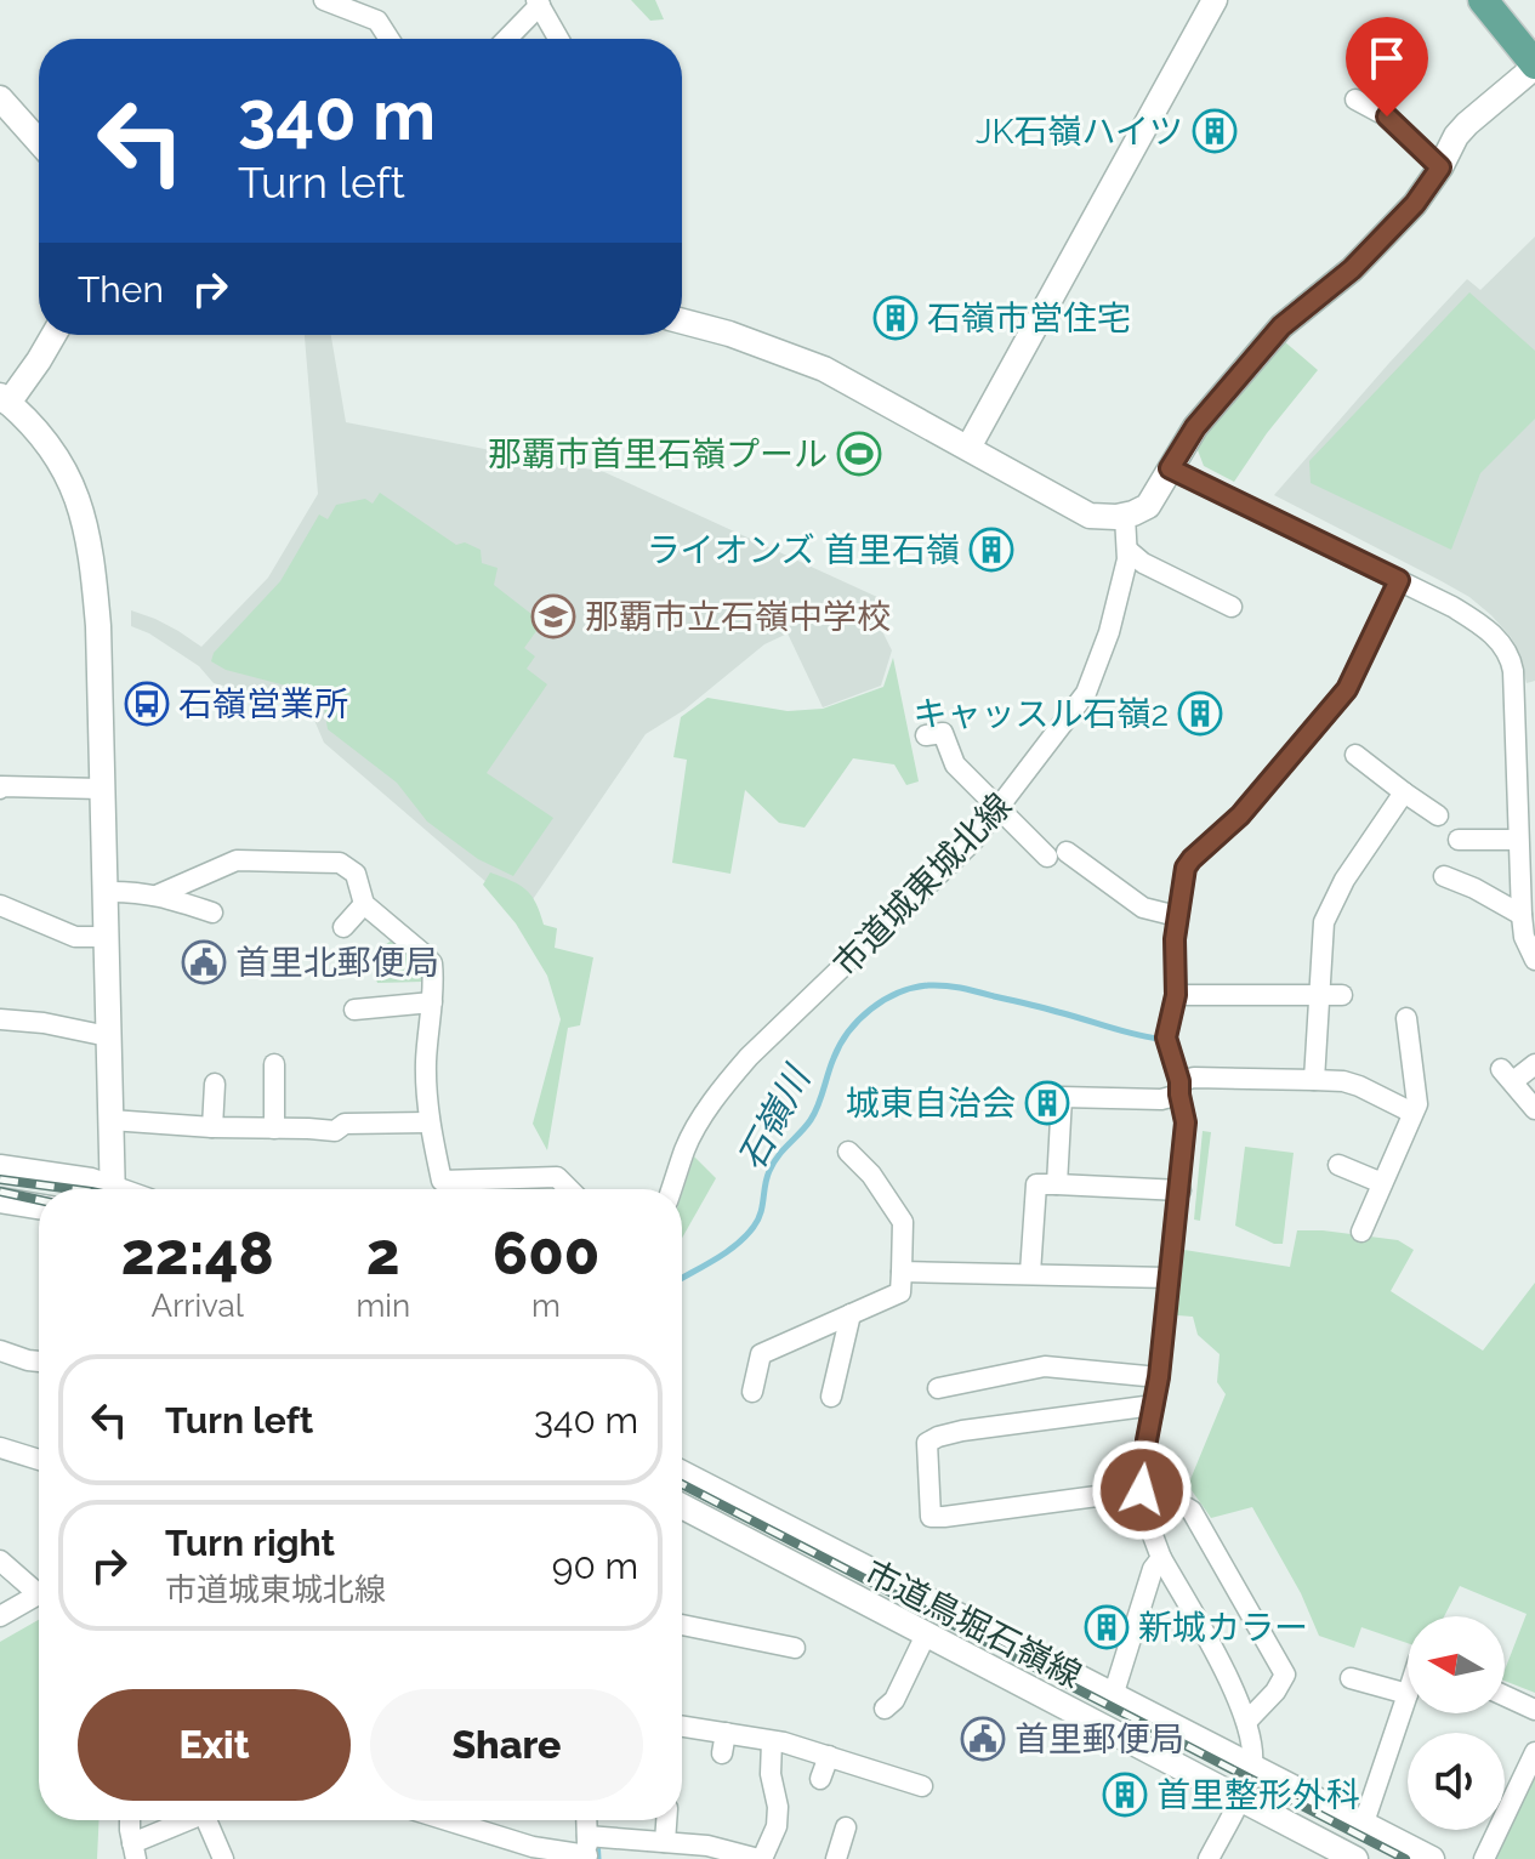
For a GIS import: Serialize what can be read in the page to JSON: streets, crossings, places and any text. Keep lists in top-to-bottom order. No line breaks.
{"streets":{"street":["市道城東城北線","市道鳥堀石嶺線"]},"water":["石嶺川"],"places":{"building":["JK石嶺ハイツ","石嶺市営住宅","ライオンズ 首里石嶺","キャッスル石嶺2","城東自治会","新城カラー","首里整形外科"],"sports":["那覇市首里石嶺プール"],"school or university":["那覇市立石嶺中学校"],"bus stop":["石嶺営業所"],"public building":["首里北郵便局","首里郵便局"]},"north":"left","page":{"turn":["340 m","Turn left"],"then":"Then","eta":["22:48","Arrival","2","min","600","m"],"list":[{"name":"Turn left","value":"340 m"},{"name":"Turn right","note":"市道城東城北線","value":"90 m"}],"buttons":["Exit","Share"]}}
